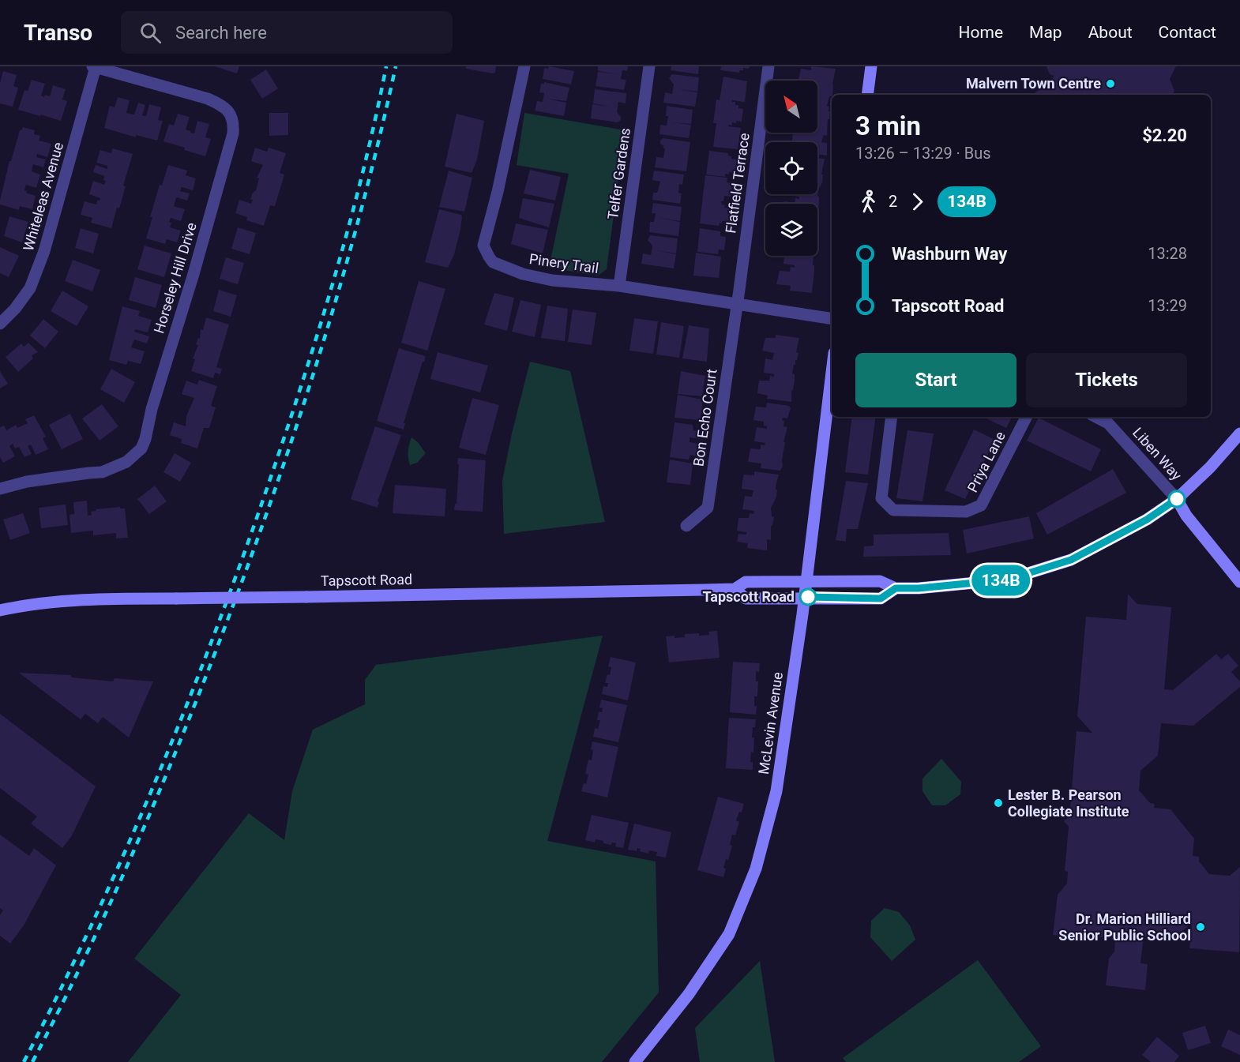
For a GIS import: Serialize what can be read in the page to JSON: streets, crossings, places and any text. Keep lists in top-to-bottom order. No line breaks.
{"streets":{"street":["Telfer Gardens","Flatfield Terrace","Whiteleas Avenue","Pinery Trail","Horseley Hill Drive","Bon Echo Court","Liben Way","Priya Lane","Tapscott Road","McLevin Avenue"]},"crossings":[["Telfer Gardens","Pinery Trail"],["Flatfield Terrace","Pinery Trail"],["Flatfield Terrace","Bon Echo Court"],["Whiteleas Avenue","Horseley Hill Drive"],["Pinery Trail","Bon Echo Court"],["Liben Way","Tapscott Road"],["Tapscott Road","McLevin Avenue"]],"places":["Malvern Town Centre","Tapscott Road","Lester B. Pearson Collegiate Institute","Dr. Marion Hilliard Senior Public School"],"lines":["bus line 134B"],"north":"top left","page":{"header":"Transo","search":"Search here","nav":["Home","Map","About","Contact"],"on_map":"134B","heading":["3 min","13:26 – 13:29 · Bus","$2.20"],"legs":["2","134B"],"list":[{"name":"Washburn Way","value":"13:28"},{"name":"Tapscott Road","value":"13:29"}],"buttons":["Start","Tickets"]}}
